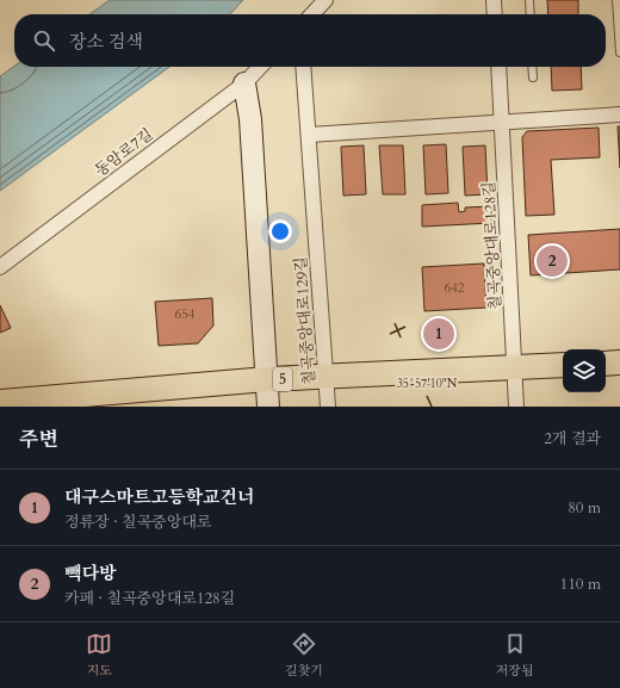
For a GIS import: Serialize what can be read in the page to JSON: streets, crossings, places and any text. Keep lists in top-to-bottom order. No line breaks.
{"streets":{"main road":["5"],"street":["동암로7길","칠곡중앙대로128길","칠곡중앙대로129길"]},"crossings":[["칠곡중앙대로128길","5"],["칠곡중앙대로129길","5"]],"house_numbers":["642","654"],"page":{"search":"장소 검색","pins":["2","1"],"heading":["주변","2개 결과"],"list":[{"mark":"1","name":"대구스마트고등학교건너","note":"정류장 · 칠곡중앙대로","value":"80 m"},{"mark":"2","name":"빽다방","note":"카페 · 칠곡중앙대로128길","value":"110 m"}],"nav":["지도","길찾기","저장됨"]},"coordinates":["35°57'10\"N"]}
